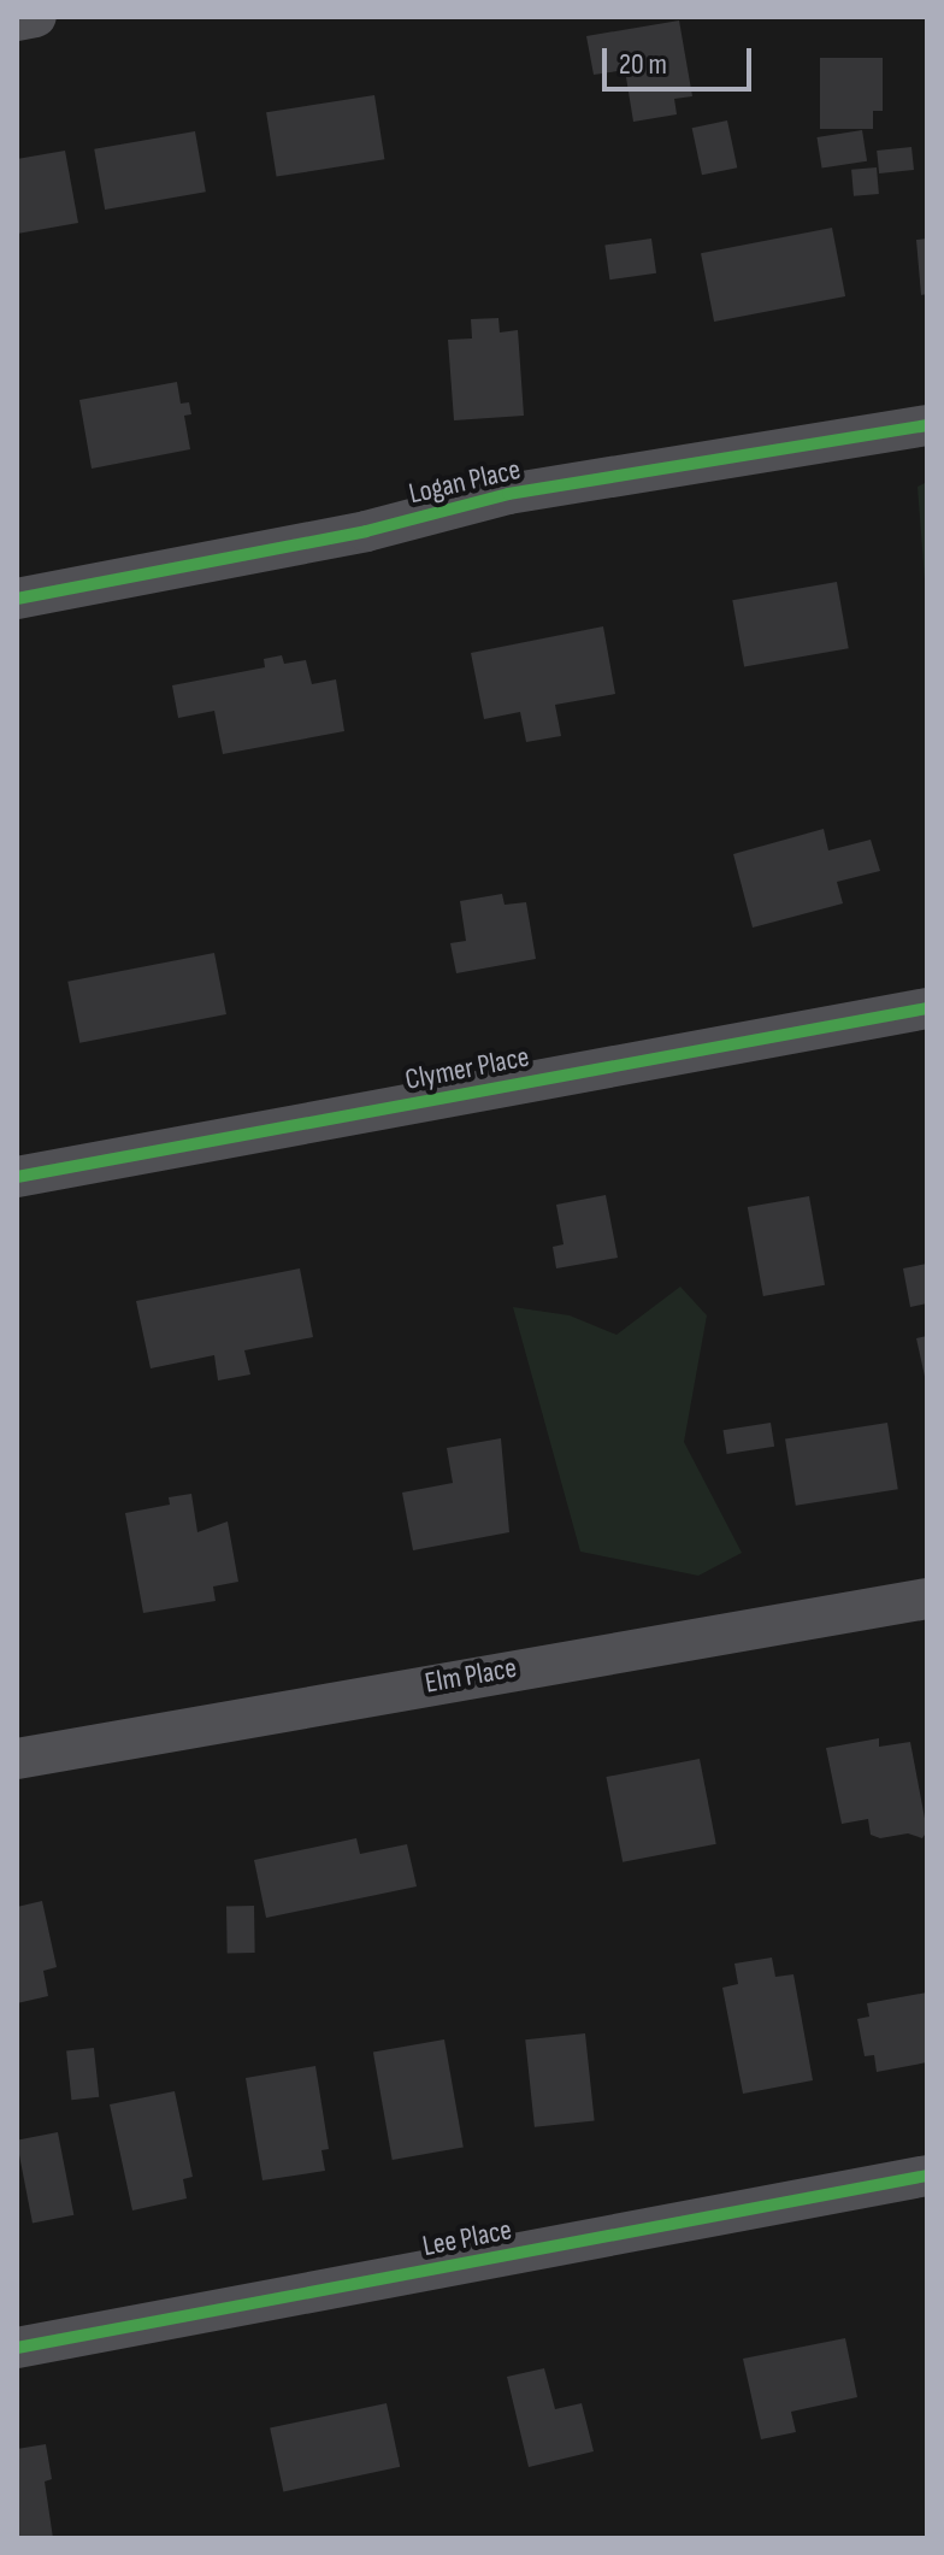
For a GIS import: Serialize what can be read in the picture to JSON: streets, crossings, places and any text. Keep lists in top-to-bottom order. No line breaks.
{"streets":{"street":["Logan Place","Clymer Place","Elm Place","Lee Place"]},"scale_bar":"20 m"}
